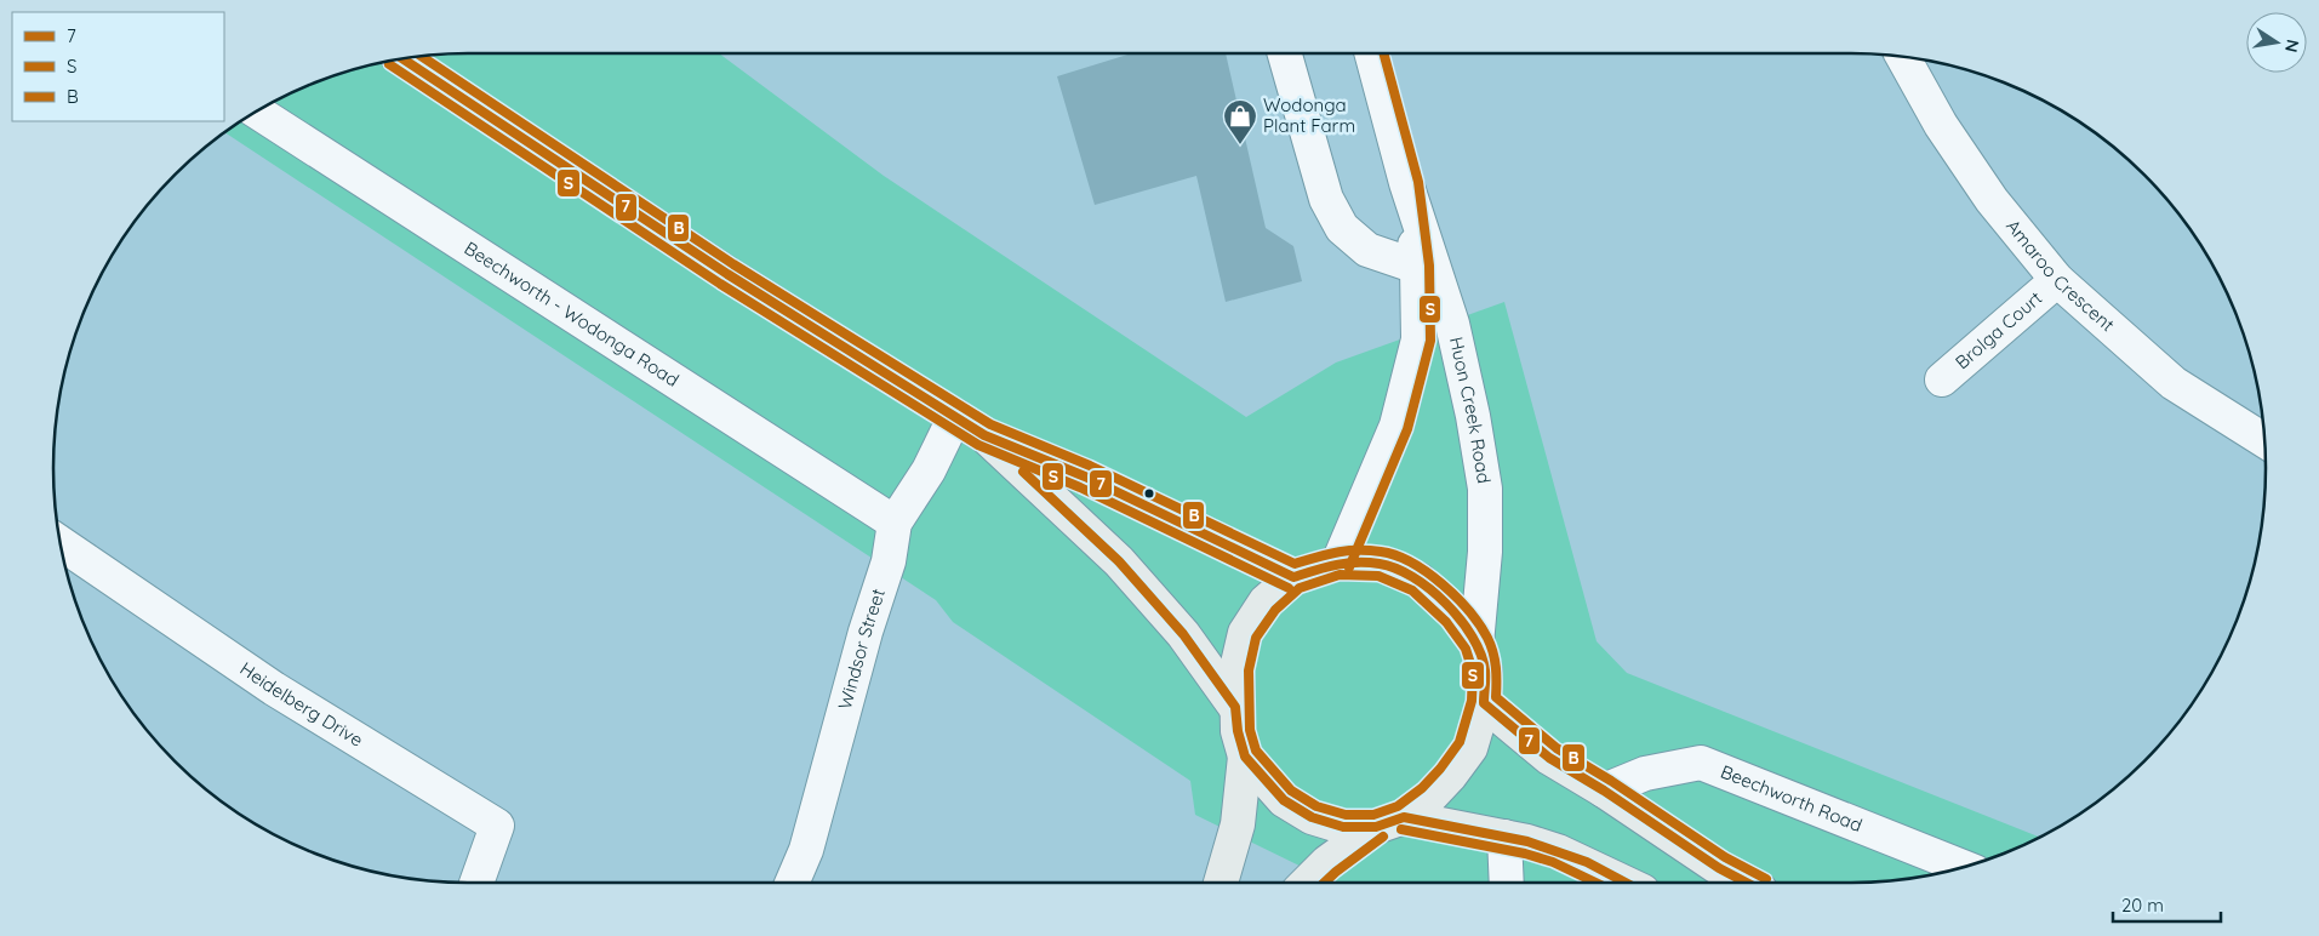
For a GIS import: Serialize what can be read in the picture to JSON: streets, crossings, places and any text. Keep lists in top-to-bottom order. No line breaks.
{"streets":{"street":["Amaroo Crescent","Beechworth - Wodonga Road","Brolga Court","Huon Creek Road","Windsor Street","Heidelberg Drive","Beechworth Road"]},"crossings":[["Amaroo Crescent","Brolga Court"],["Beechworth - Wodonga Road","Windsor Street"]],"places":{"shop":["Wodonga Plant Farm"]},"lines":["transit line S","transit line B","transit line 7"],"legend":["7","S","B"],"scale_bar":"20 m","north":"right"}
